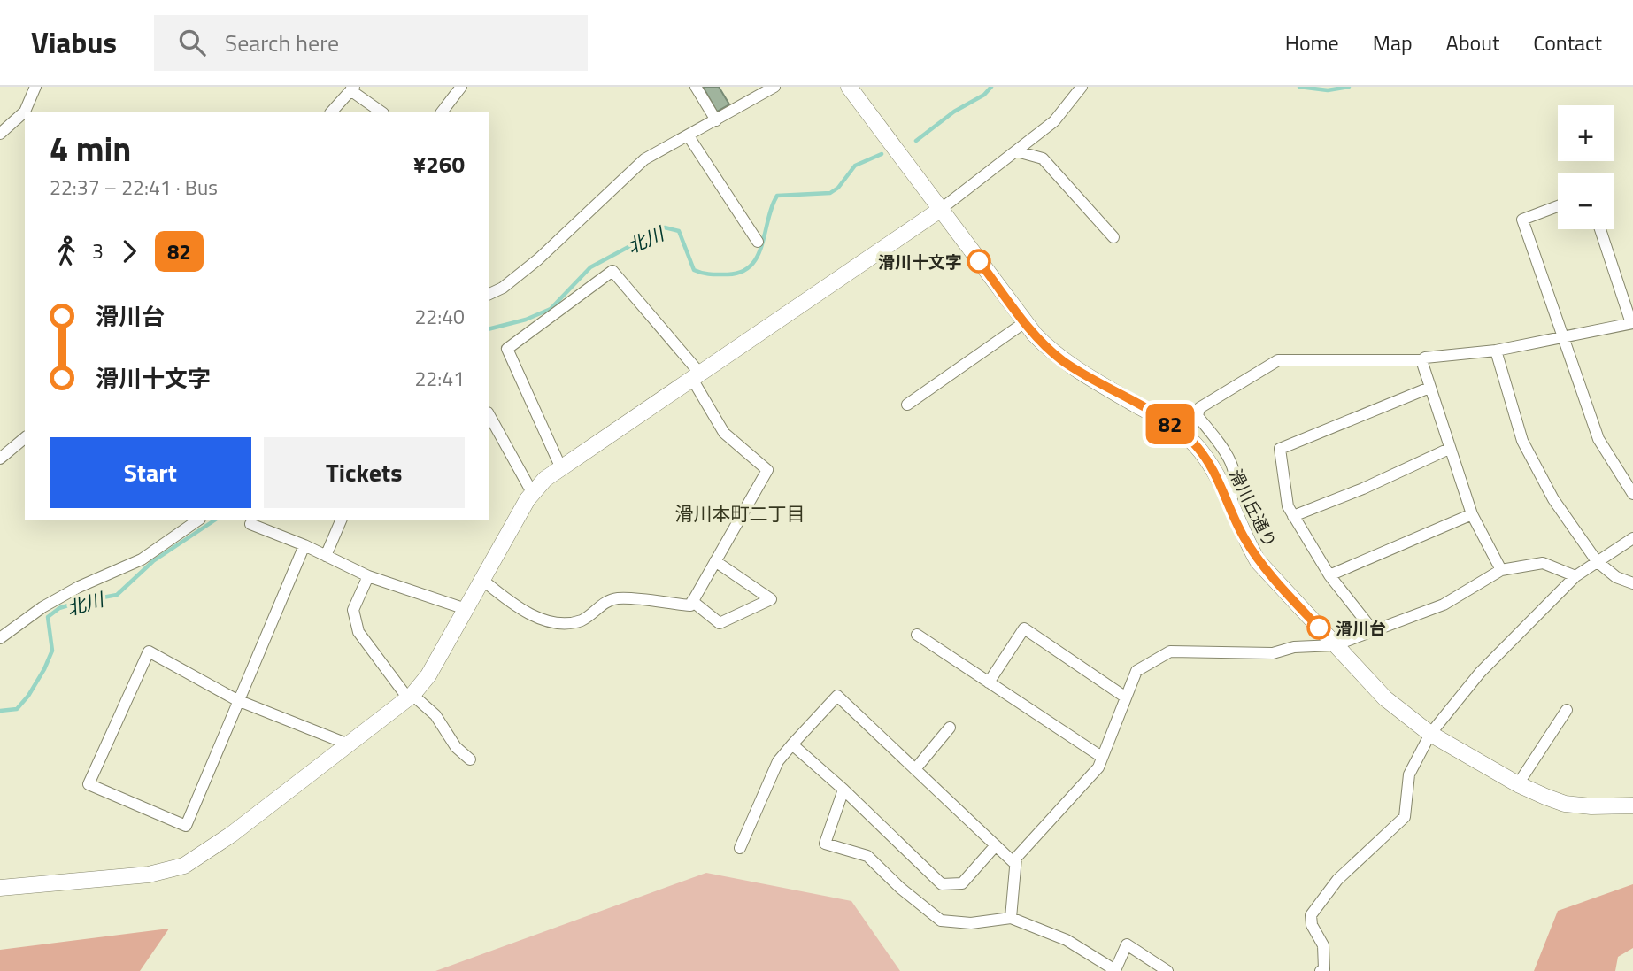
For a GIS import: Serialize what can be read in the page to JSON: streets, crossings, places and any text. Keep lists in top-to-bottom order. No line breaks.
{"streets":{"street":["滑川丘通り"]},"districts":["滑川本町二丁目"],"water":["北川"],"places":["滑川十文字","滑川台"],"lines":["bus line 82"],"page":{"header":"Viabus","search":"Search here","nav":["Home","Map","About","Contact"],"on_map":"82","map_buttons":["+","−"],"heading":["4 min","22:37 – 22:41 · Bus","¥260"],"legs":["3","82"],"list":[{"name":"滑川台","value":"22:40"},{"name":"滑川十文字","value":"22:41"}],"buttons":["Start","Tickets"]}}
